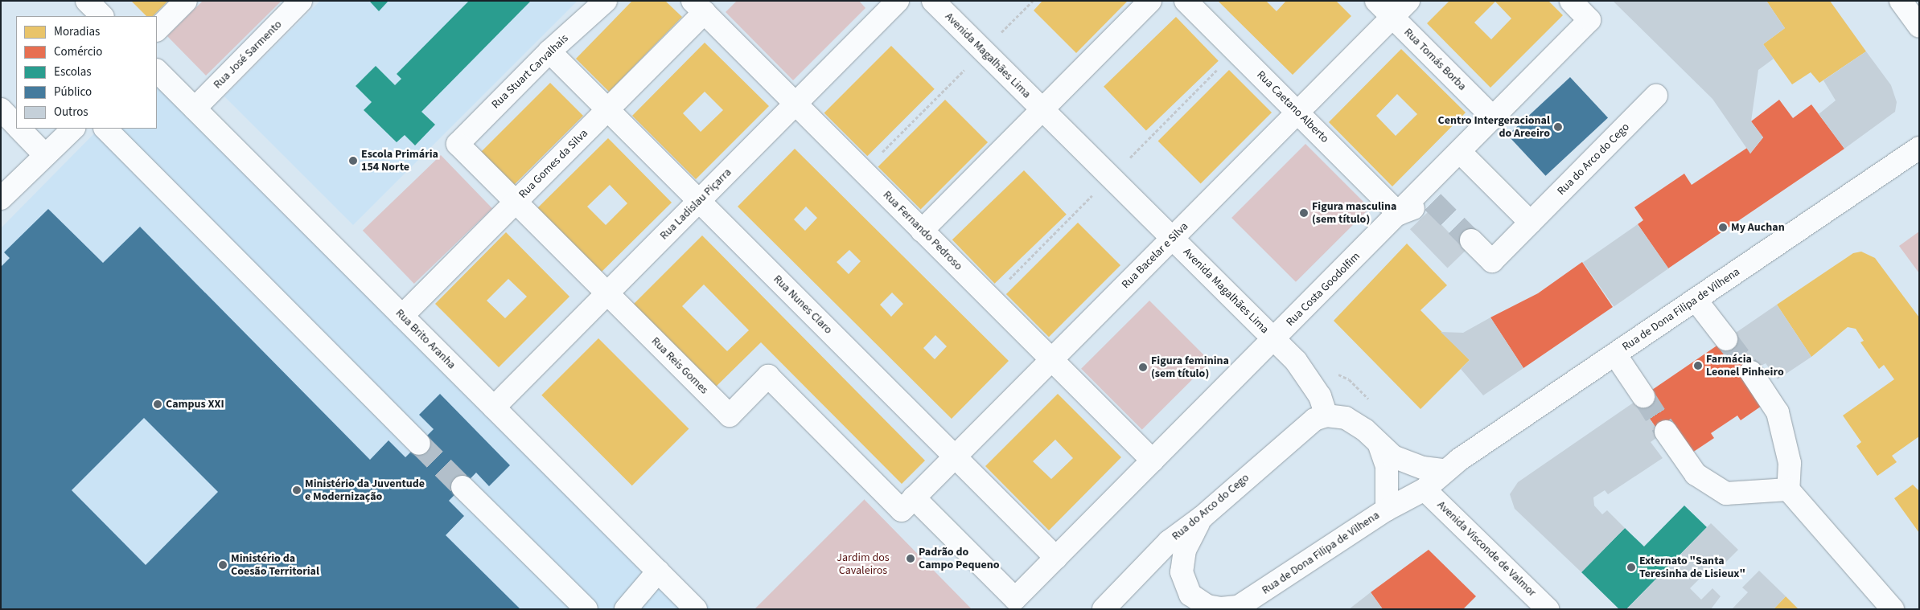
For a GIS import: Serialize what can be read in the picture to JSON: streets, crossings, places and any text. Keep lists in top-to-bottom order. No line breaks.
{"streets":{"street":["Rua José Sarmento","Avenida Magalhães Lima","Rua Tomás Borba","Rua Stuart Carvalhais","Rua Caetano Alberto","Rua do Arco do Cego","Rua Gomes da Silva","Rua Ladislau Piçarra","Rua Fernando Pedroso","Rua Bacelar e Silva","Rua Costa Goodolfim","Rua Nunes Claro","Rua de Dona Filipa de Vilhena","Rua Brito Aranha","Rua Reis Gomes","Avenida Visconde de Valmor"]},"crossings":[["Rua José Sarmento","Rua Brito Aranha"],["Avenida Magalhães Lima","Rua do Arco do Cego"],["Avenida Magalhães Lima","Rua Bacelar e Silva"],["Avenida Magalhães Lima","Rua Costa Goodolfim"],["Rua Tomás Borba","Rua Bacelar e Silva"],["Rua Tomás Borba","Rua Costa Goodolfim"],["Rua Stuart Carvalhais","Rua Nunes Claro"],["Rua Stuart Carvalhais","Rua Reis Gomes"],["Rua Caetano Alberto","Rua Bacelar e Silva"],["Rua Caetano Alberto","Rua Costa Goodolfim"],["Rua Gomes da Silva","Rua Fernando Pedroso"],["Rua Gomes da Silva","Rua Nunes Claro"],["Rua Gomes da Silva","Rua Brito Aranha"],["Rua Gomes da Silva","Rua Reis Gomes"],["Rua Ladislau Piçarra","Rua Fernando Pedroso"],["Rua Ladislau Piçarra","Rua Nunes Claro"],["Rua Ladislau Piçarra","Rua Brito Aranha"],["Rua Ladislau Piçarra","Rua Reis Gomes"],["Rua Fernando Pedroso","Rua Bacelar e Silva"],["Rua Fernando Pedroso","Rua Costa Goodolfim"],["Rua Bacelar e Silva","Rua Costa Goodolfim"],["Rua Bacelar e Silva","Rua Nunes Claro"],["Rua Bacelar e Silva","Rua Reis Gomes"],["Rua Costa Goodolfim","Rua Nunes Claro"],["Rua Costa Goodolfim","Rua Reis Gomes"],["Rua de Dona Filipa de Vilhena","Avenida Visconde de Valmor"]],"parks":["Jardim dos Cavaleiros"],"places":["Centro Intergeracional do Areeiro","Escola Primária 154 Norte","Figura masculina (sem título)","My Auchan","Farmácia Leonel Pinheiro","Figura feminina (sem título)","Campus XXI","Ministério da Juventude e Modernização","Padrão do Campo Pequeno","Ministério da Coesão Territorial","Externato \"Santa Teresinha de Lisieux\""],"legend":["Moradias","Comércio","Escolas","Público","Outros"]}
